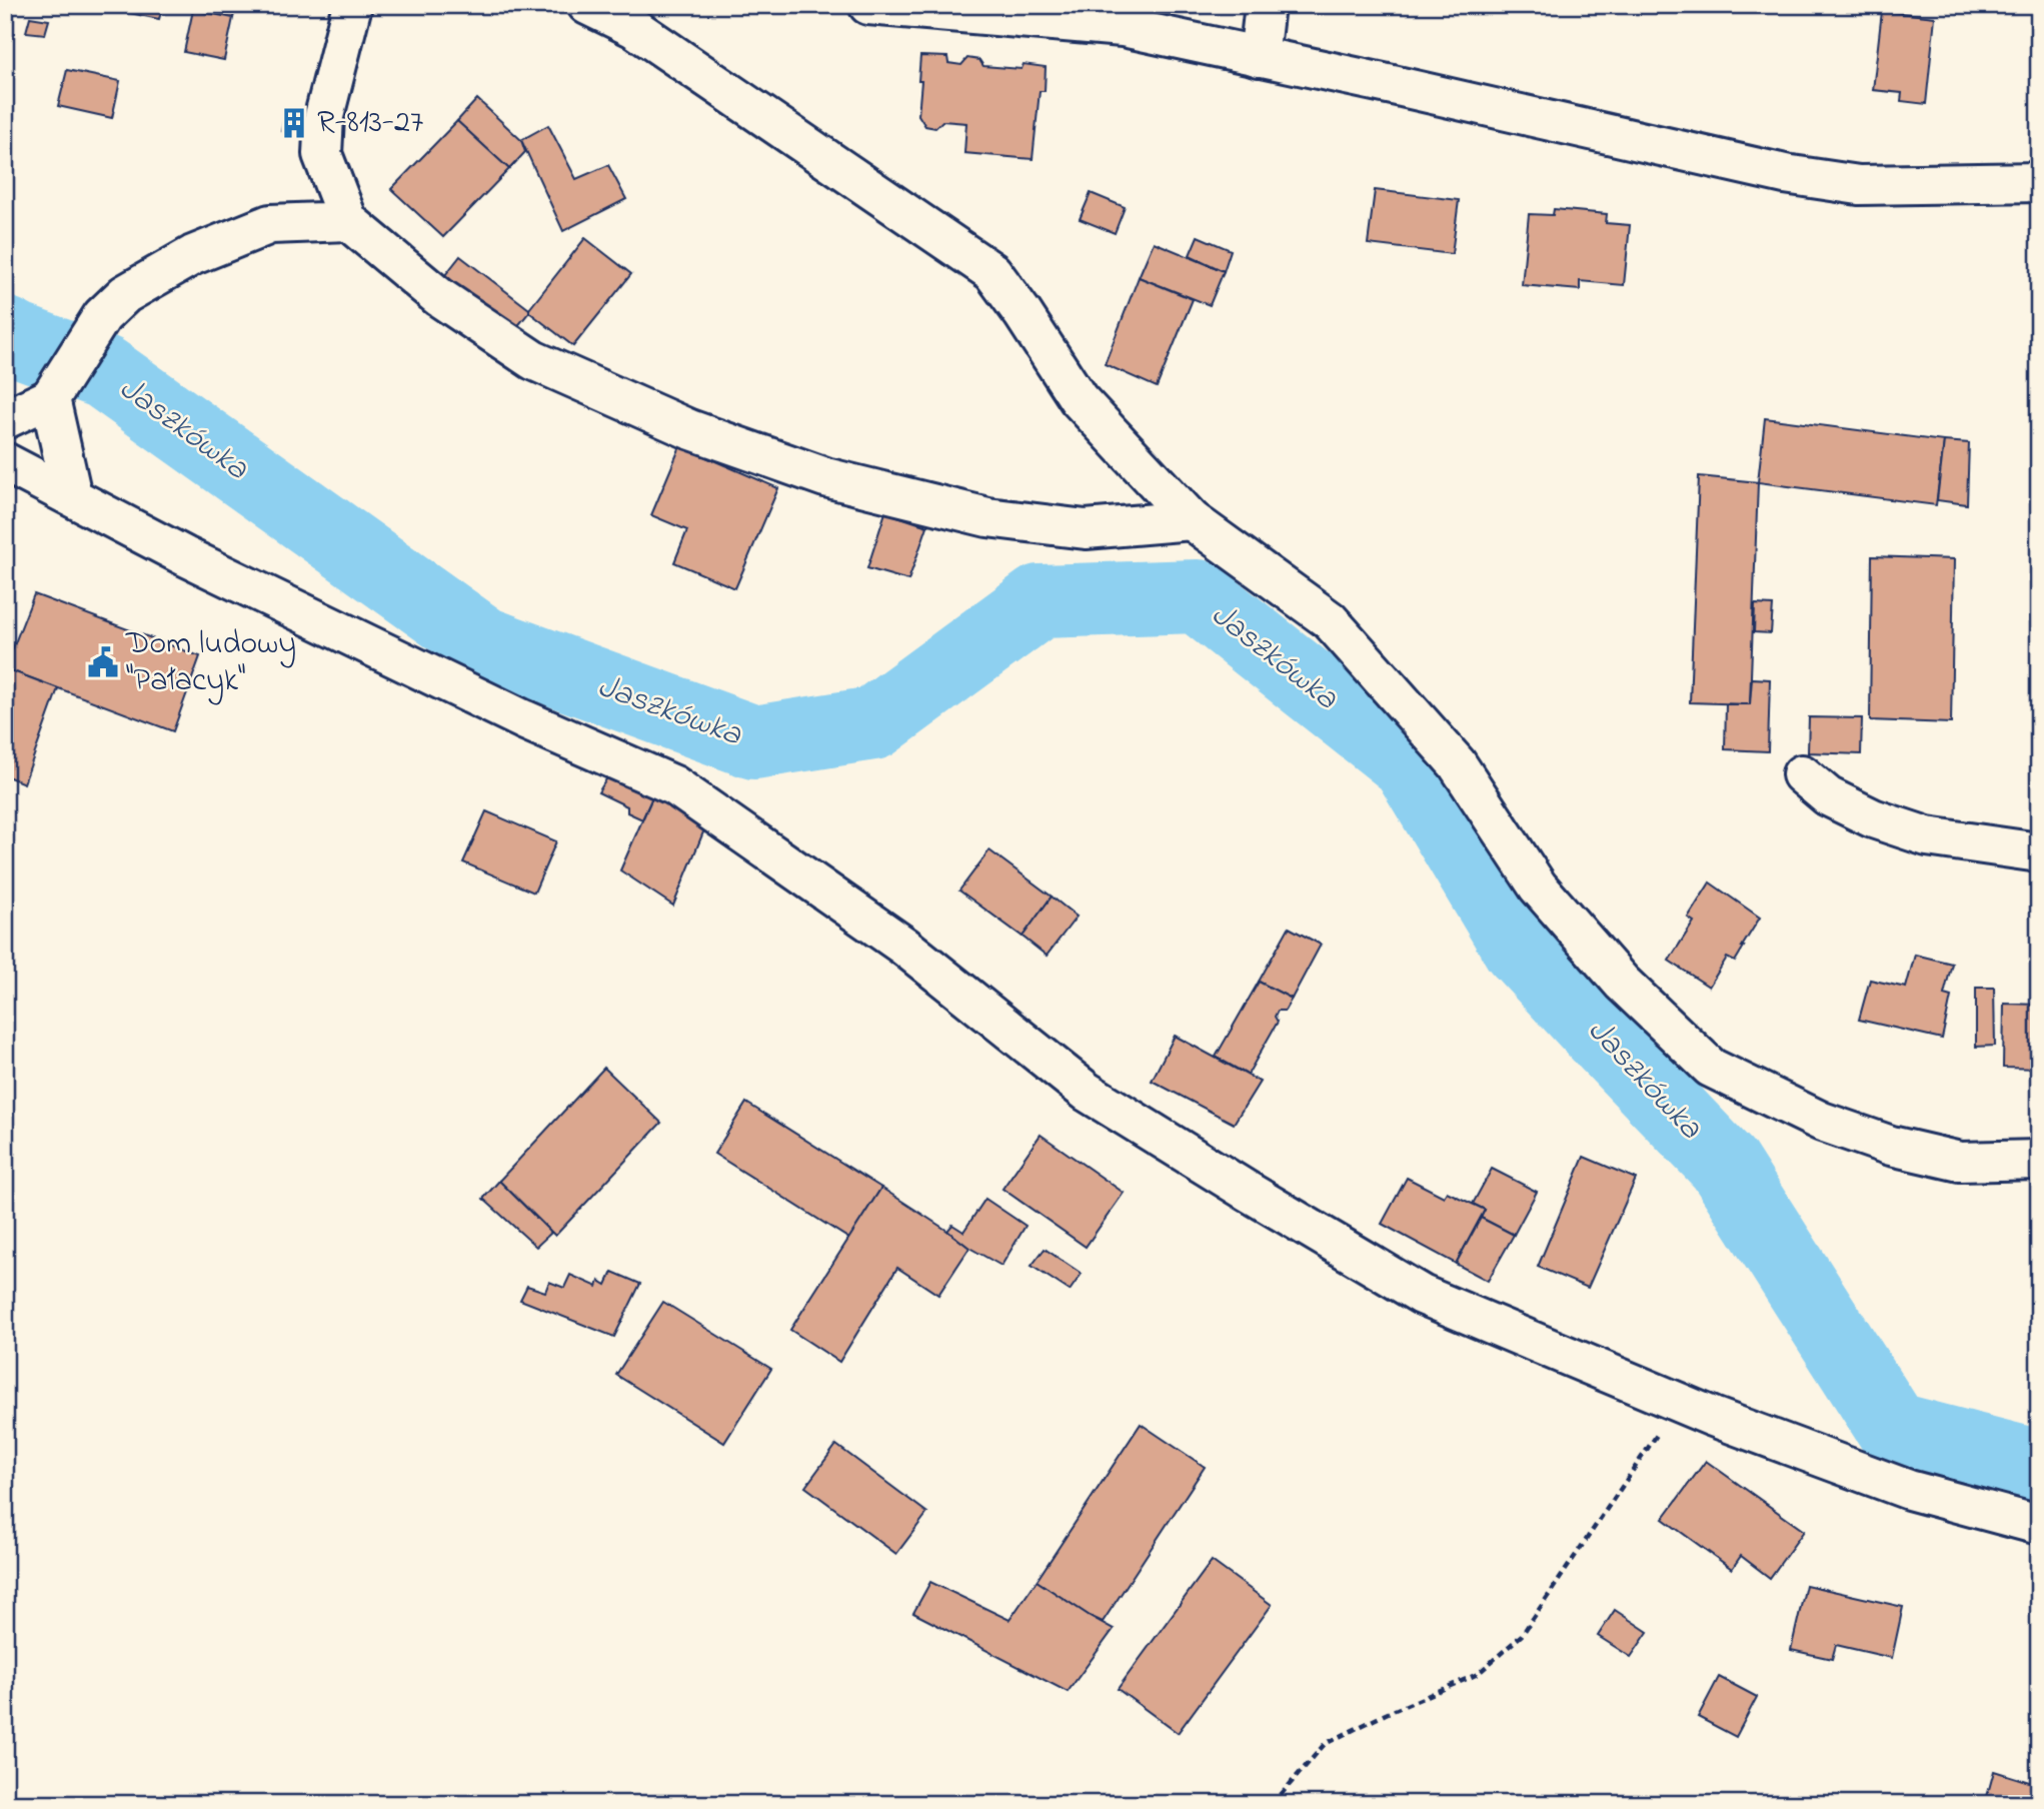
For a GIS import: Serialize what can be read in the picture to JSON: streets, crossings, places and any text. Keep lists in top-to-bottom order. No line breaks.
{"water":["Jaszkówka"],"places":{"building":["R-813-27"],"public building":["Dom ludowy \"Pałacyk\""]}}
